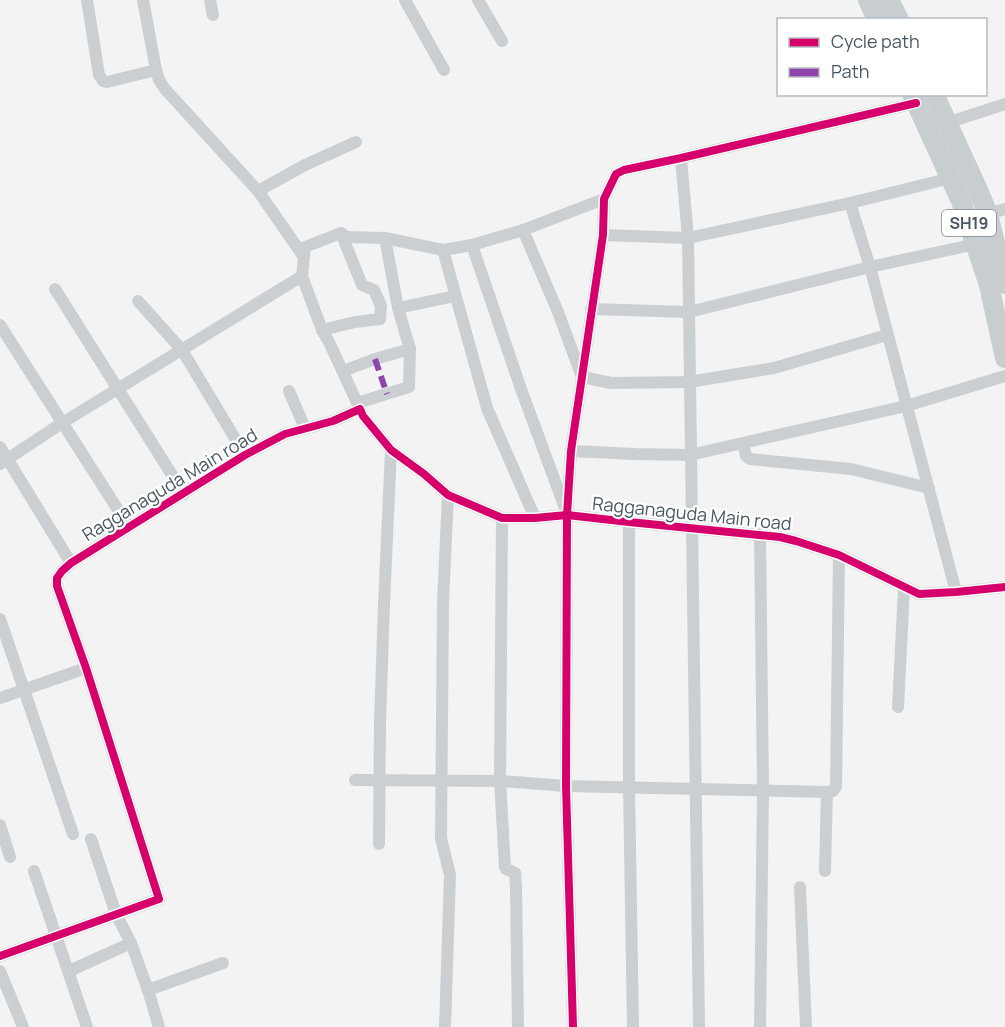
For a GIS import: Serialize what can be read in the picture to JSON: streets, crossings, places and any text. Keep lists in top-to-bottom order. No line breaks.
{"streets":{"main road":["SH19"],"street":["Ragganaguda Main road"]},"legend":["Cycle path","Path"]}
